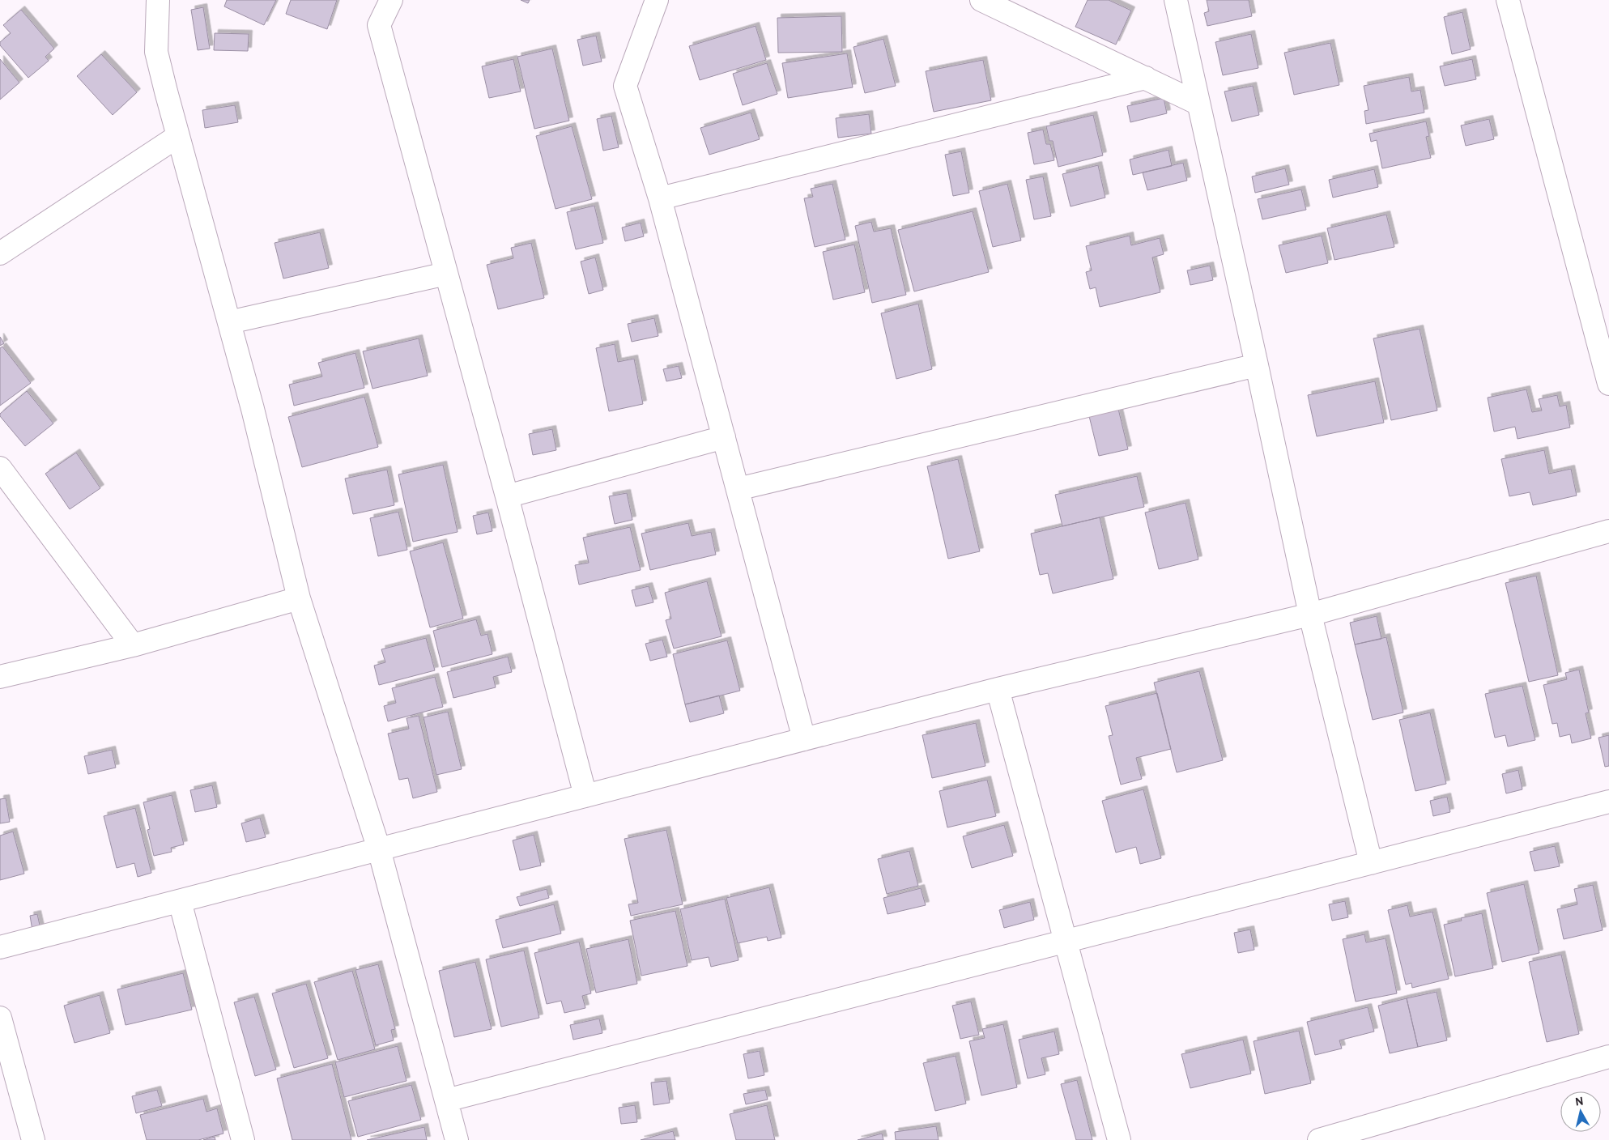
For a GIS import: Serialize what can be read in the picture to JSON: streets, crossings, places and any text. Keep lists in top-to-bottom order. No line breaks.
{"north":"top"}
